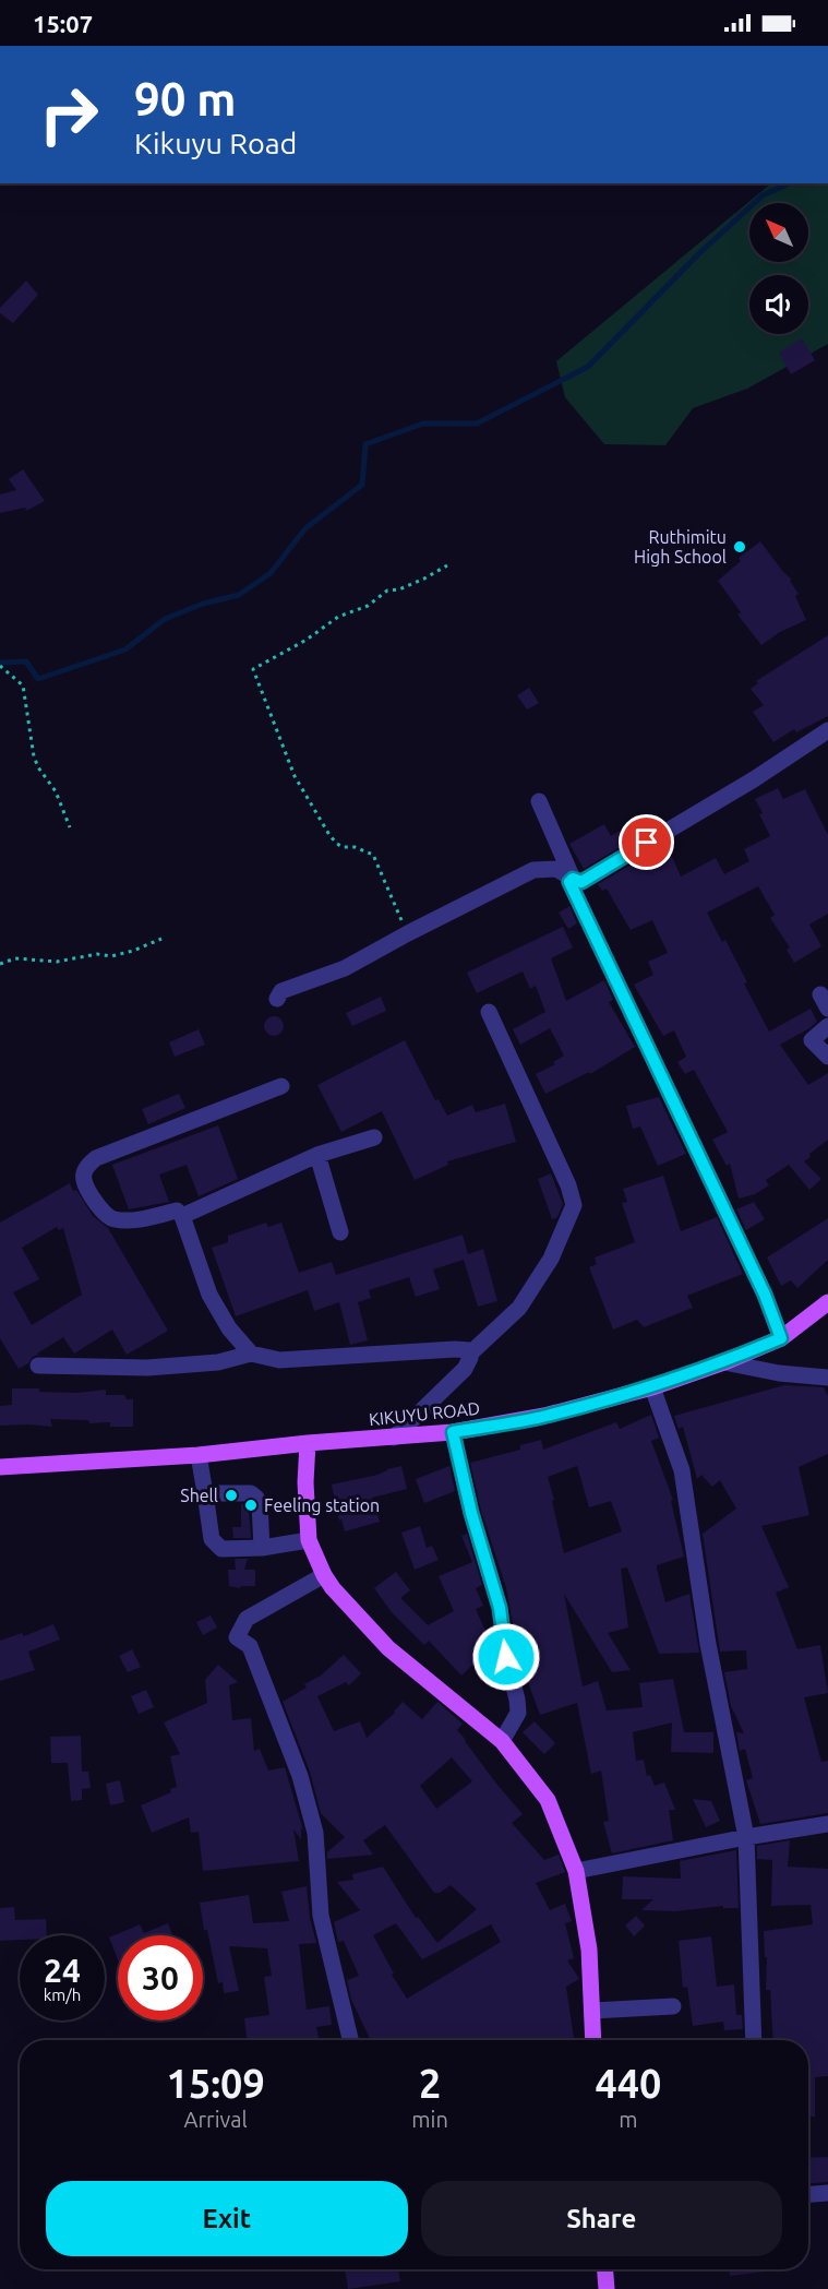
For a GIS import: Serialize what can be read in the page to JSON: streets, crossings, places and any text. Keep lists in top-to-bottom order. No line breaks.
{"streets":{"main road":["KIKUYU ROAD"]},"places":["Ruthimitu High School","Shell","Feeling station"],"north":"top left","page":{"status":"15:07","turn":["90 m","Kikuyu Road"],"speed":"24 km/h","limit":"30","eta":["15:09","Arrival","2","min","440","m"],"buttons":["Exit","Share"]}}
